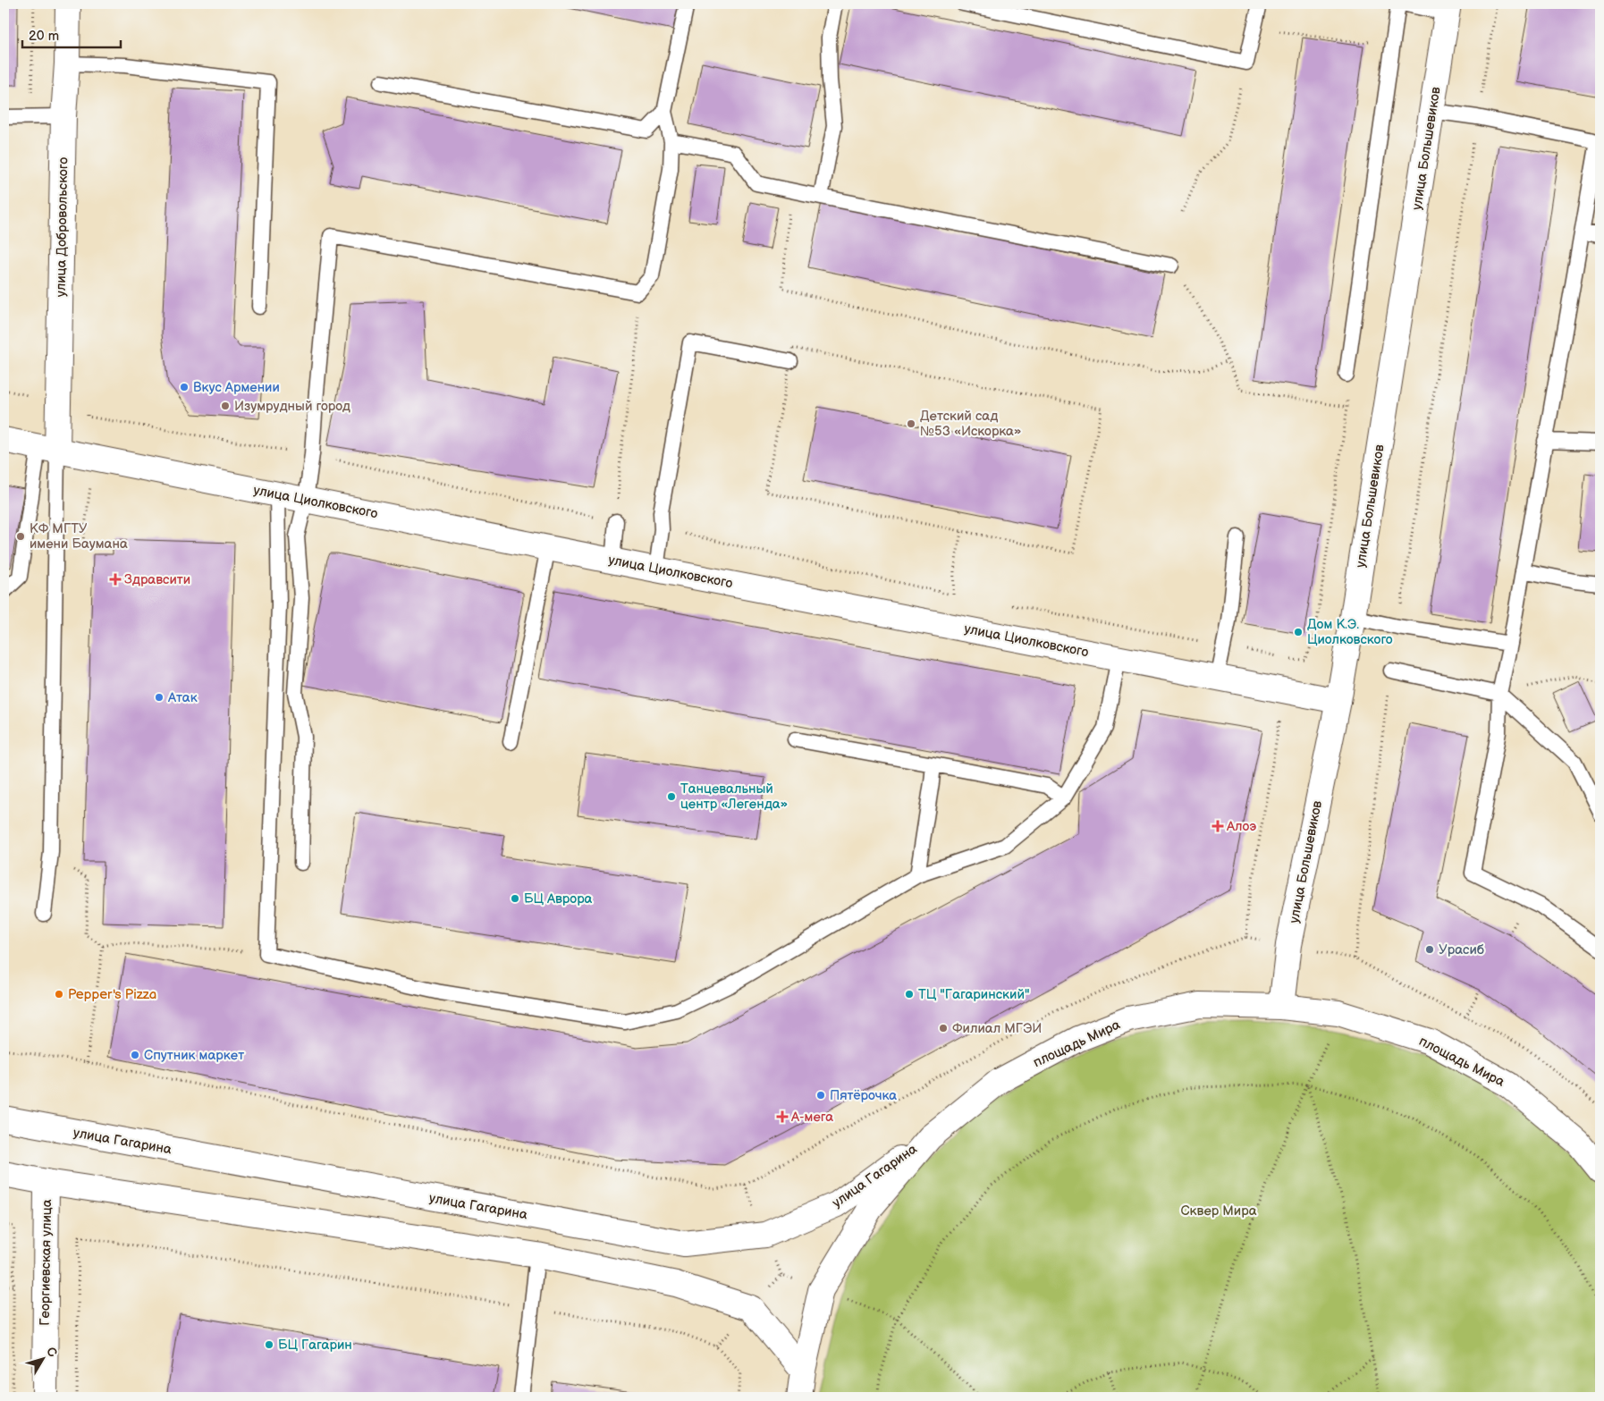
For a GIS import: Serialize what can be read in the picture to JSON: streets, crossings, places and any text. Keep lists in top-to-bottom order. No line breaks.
{"streets":{"street":["улица Большевиков","улица Добровольского","улица Циолковского","площадь Мира","улица Гагарина","Георгиевская улица"]},"crossings":[["улица Большевиков","улица Циолковского"],["улица Большевиков","площадь Мира"],["улица Добровольского","улица Циолковского"],["площадь Мира","улица Гагарина"]],"parks":["Сквер Мира"],"places":{"other":["Вкус Армении","Изумрудный город","Детский сад №53 «Искорка»","КФ МГТУ имени Баумана","Дом К.Э. Циолковского","Атак","Танцевальный центр «Легенда»","БЦ Аврора","Урасиб","Pepper's Pizza","ТЦ \"Гагаринский\"","Филиал МГЭИ","Спутник маркет","Пятёрочка","БЦ Гагарин"],"health":["Здравсити","Алоэ","А-мега"]},"scale_bar":"20 m","north":"top right"}
